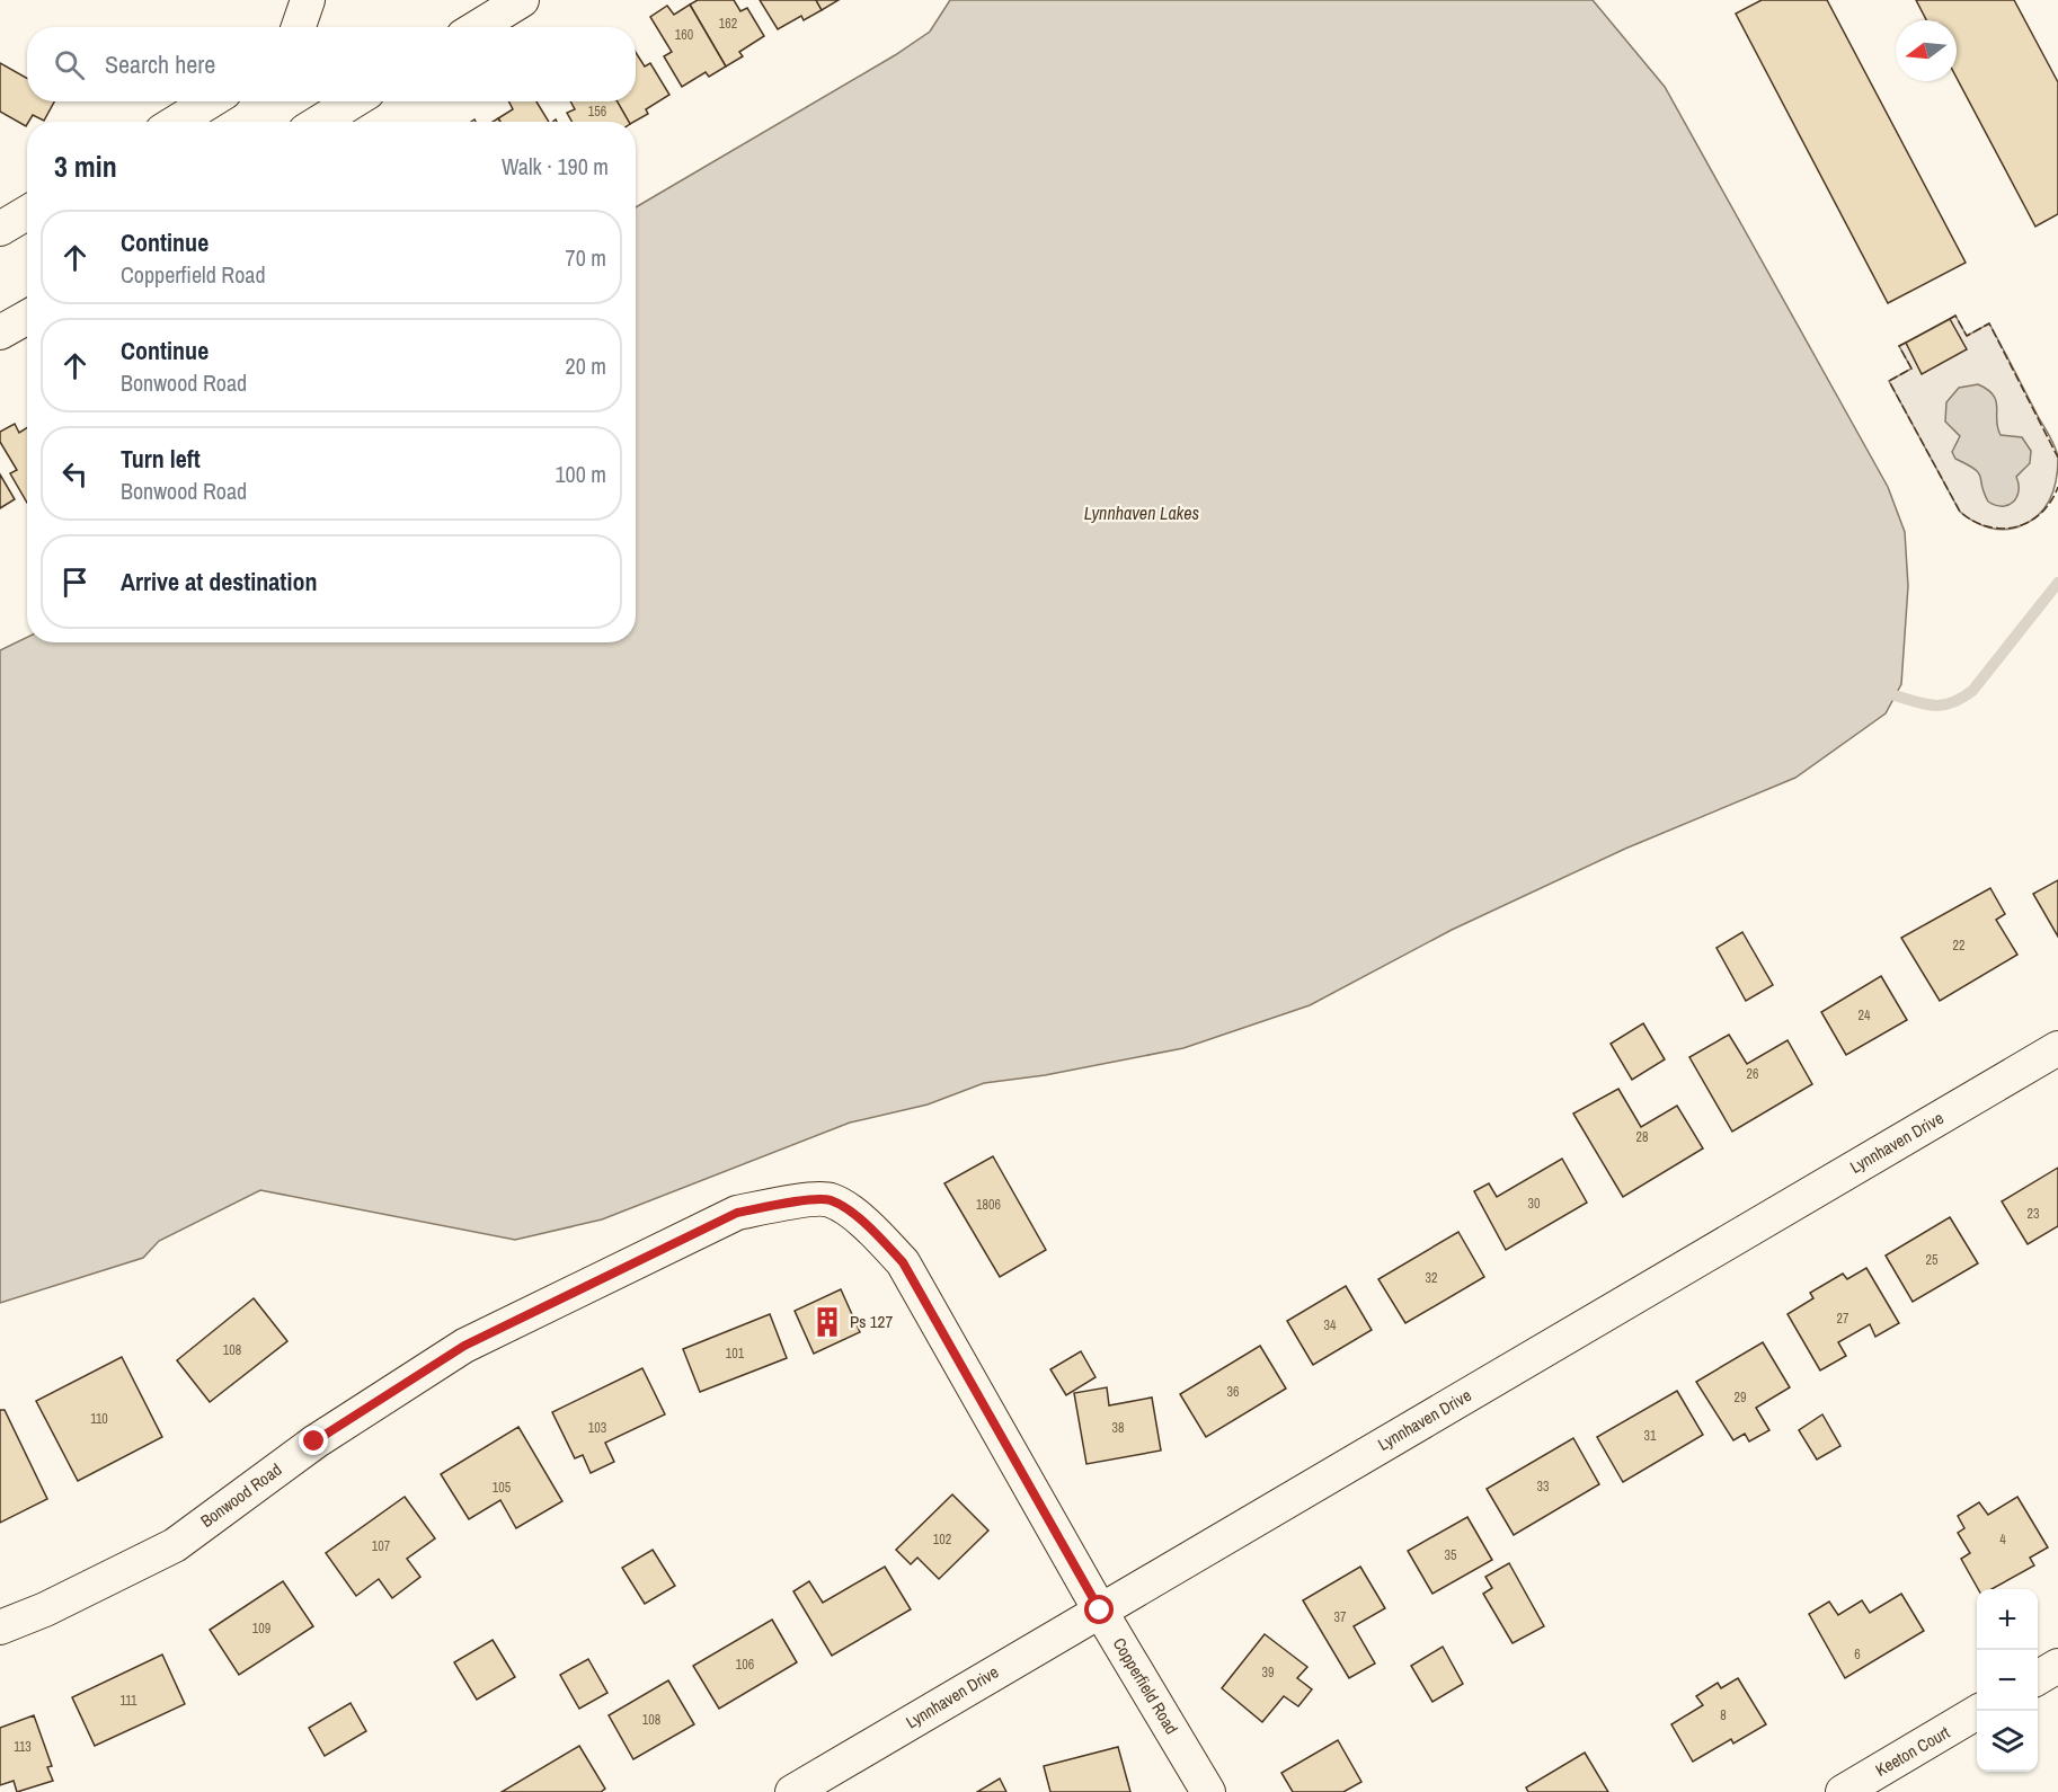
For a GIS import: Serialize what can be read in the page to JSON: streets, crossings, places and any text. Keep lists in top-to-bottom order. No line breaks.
{"streets":{"street":["Lynnhaven Drive","Bonwood Road","Copperfield Road","Keeton Court"]},"crossings":[["Lynnhaven Drive","Copperfield Road"],["Bonwood Road","Copperfield Road"]],"water":["Lynnhaven Lakes"],"places":{"building":["Ps 127"]},"house_numbers":["162","160","156","22","24","26","28","30","1806","23","25","32","27","34","108","101","36","29","110","103","38","31","33","105","102","4","107","35","37","109","6","106","39","111","8","108","113"],"north":"left","page":{"search":"Search here","heading":["3 min","Walk · 190 m"],"list":[["Continue","Copperfield Road","70 m"],["Continue","Bonwood Road","20 m"],["Turn left","Bonwood Road","100 m"],"Arrive at destination"],"map_buttons":["+","−"]}}
